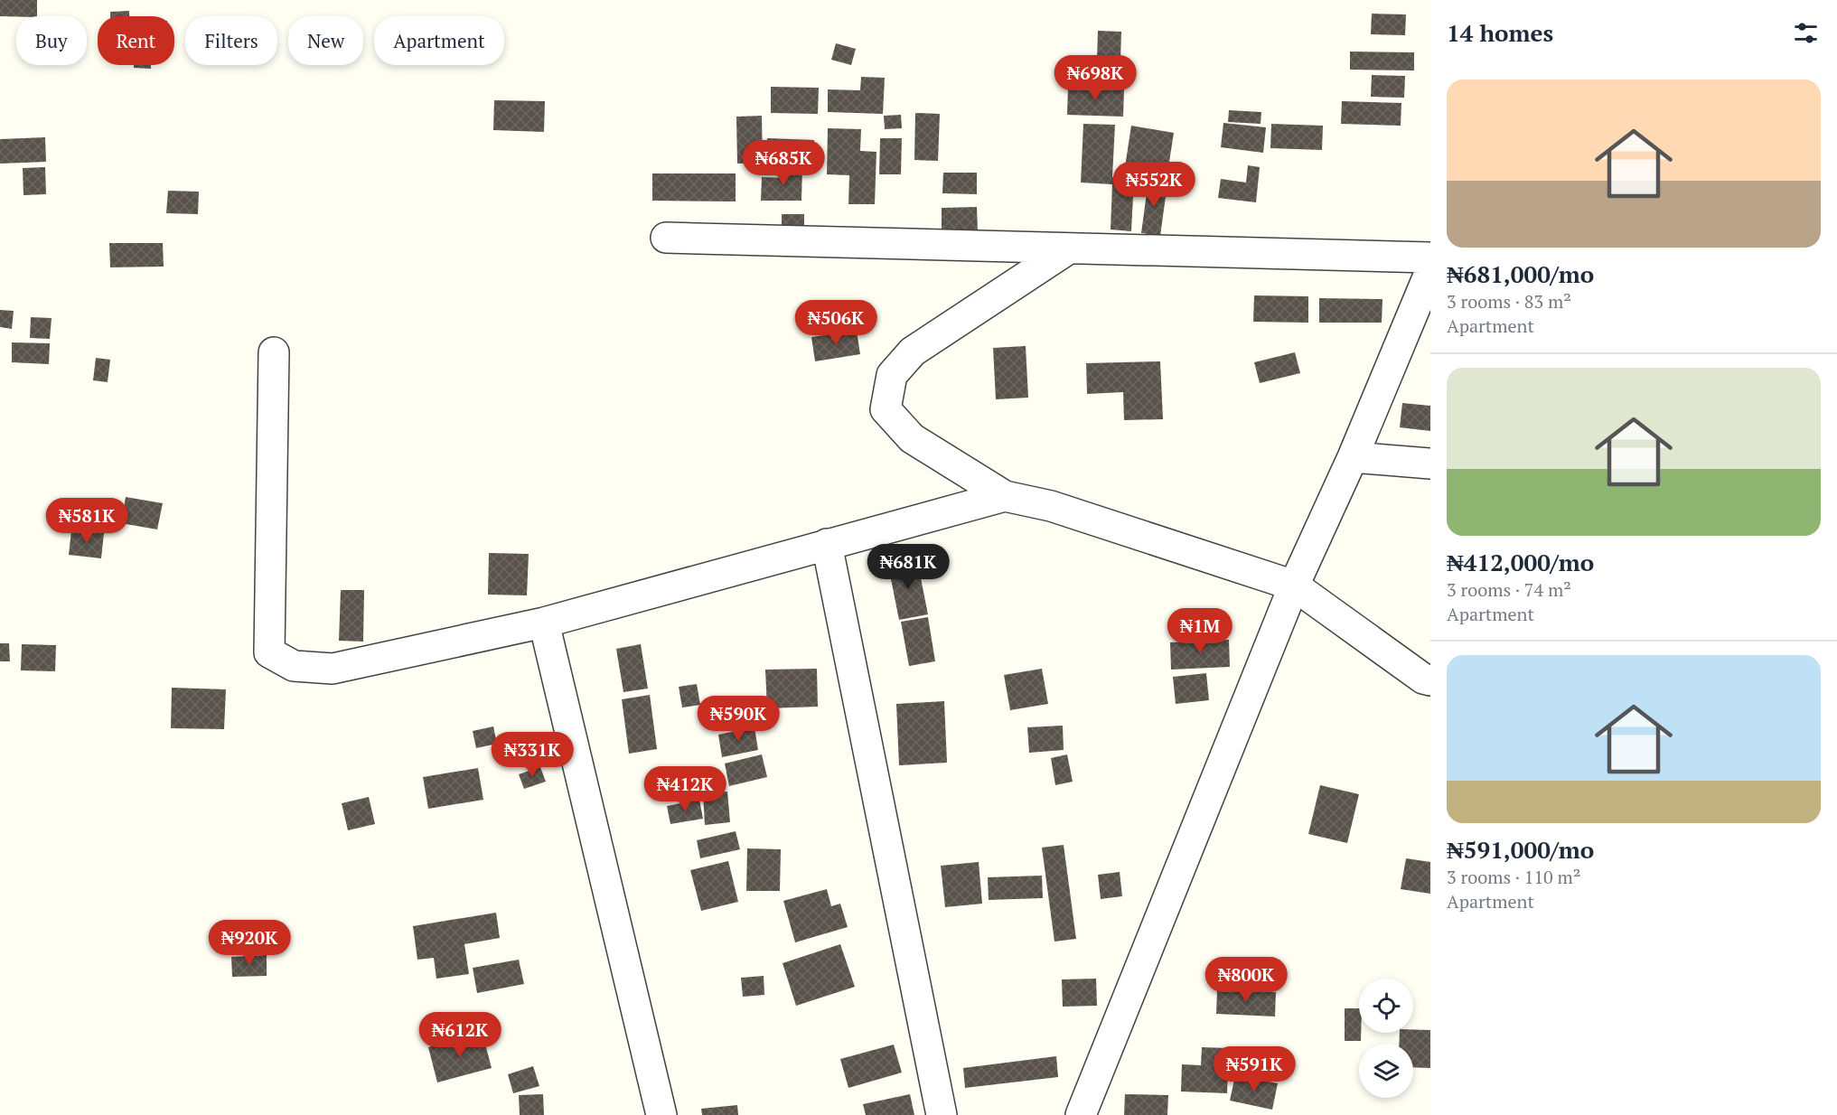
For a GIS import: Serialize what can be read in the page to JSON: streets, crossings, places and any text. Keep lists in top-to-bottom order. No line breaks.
{"page":{"heading":"14 homes","chip":["Buy","Rent","Filters","New","Apartment"],"price":["₦698K","₦685K","₦552K","₦506K","₦581K","₦681K","₦1M","₦590K","₦331K","₦412K","₦920K","₦800K","₦612K","₦591K"],"list":[{"name":"₦681,000/mo","note":"3 rooms · 83 m² · Apartment"},{"name":"₦412,000/mo","note":"3 rooms · 74 m² · Apartment"},{"name":"₦591,000/mo","note":"3 rooms · 110 m² · Apartment"}]}}
